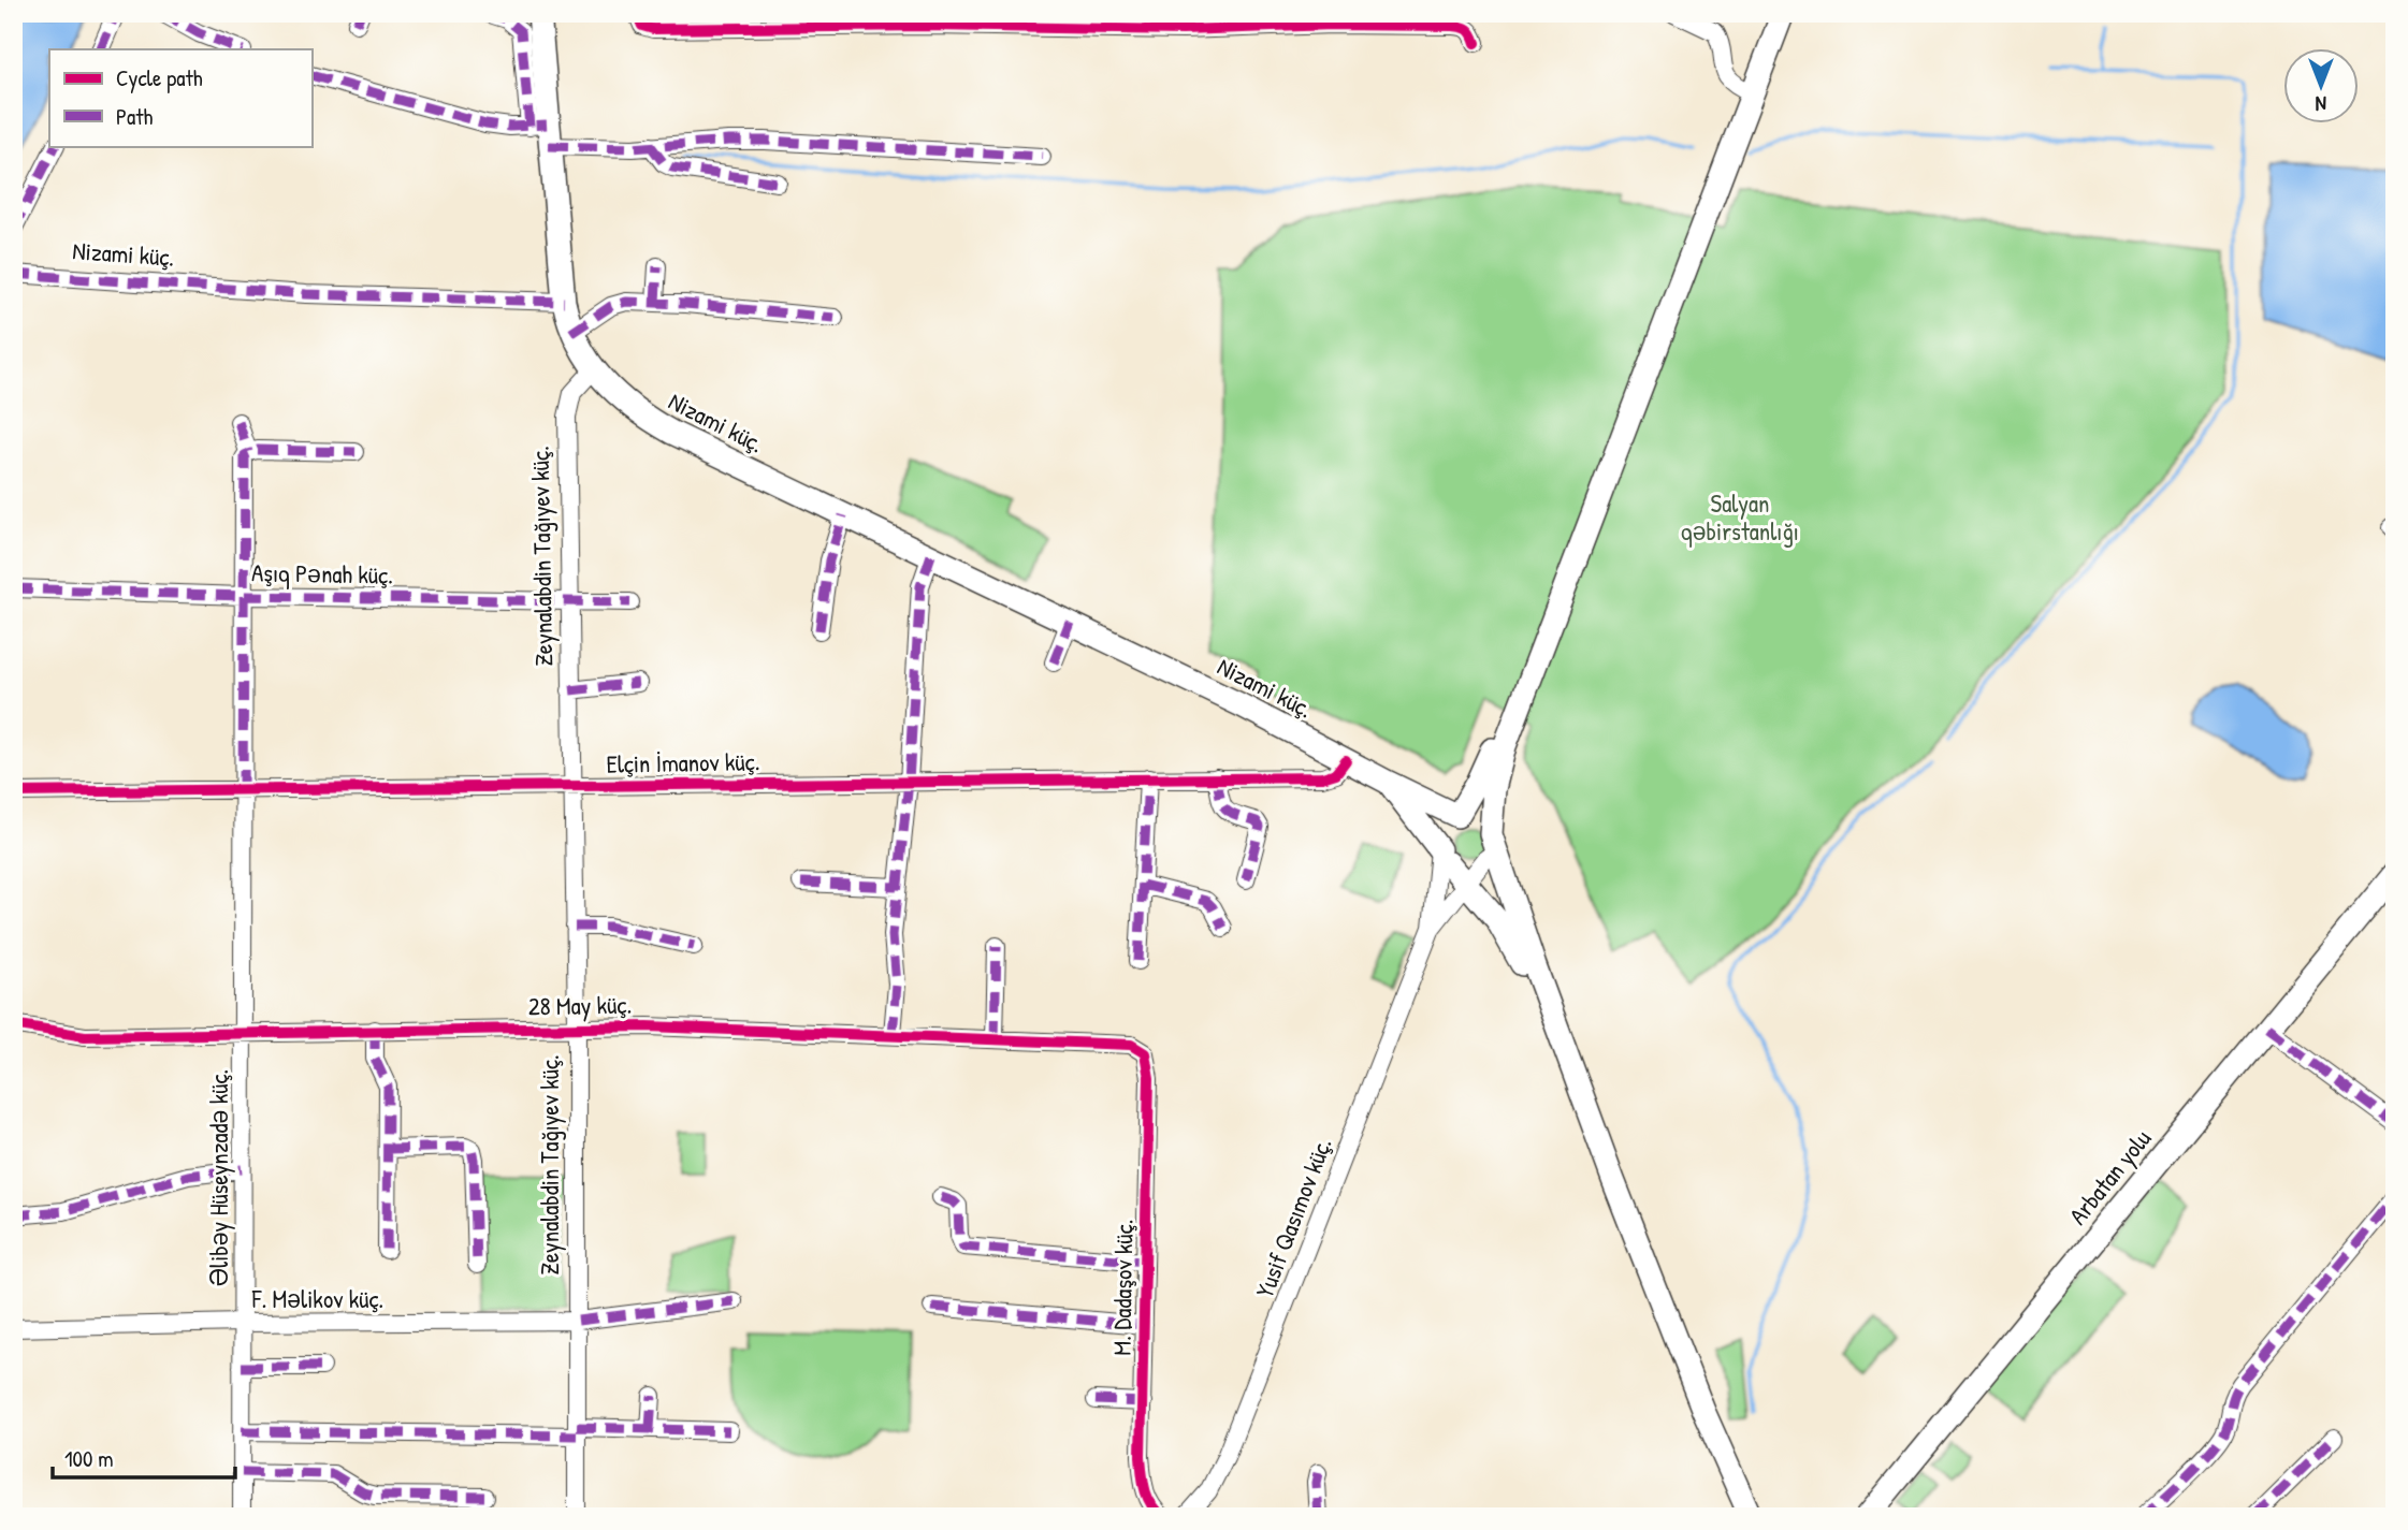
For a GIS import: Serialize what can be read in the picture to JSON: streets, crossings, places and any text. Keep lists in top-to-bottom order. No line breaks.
{"streets":{"main road":["Nizami küç.","Arbatan yolu"],"street":["Zeynalabdin Tağıyev küç.","Aşıq Pənah küç.","Elçin İmanov küç.","28 May küç.","Əlibəy Hüseynzadə küç.","Yusif Qasımov küç.","M. Dadaşov küç.","F. Məlikov küç."]},"crossings":[["Nizami küç.","Zeynalabdin Tağıyev küç."],["Nizami küç.","Elçin İmanov küç."],["Zeynalabdin Tağıyev küç.","Aşıq Pənah küç."],["Zeynalabdin Tağıyev küç.","Elçin İmanov küç."],["Zeynalabdin Tağıyev küç.","28 May küç."],["Zeynalabdin Tağıyev küç.","F. Məlikov küç."],["Aşıq Pənah küç.","Əlibəy Hüseynzadə küç."],["Elçin İmanov küç.","Əlibəy Hüseynzadə küç."],["28 May küç.","Əlibəy Hüseynzadə küç."],["28 May küç.","M. Dadaşov küç."],["Əlibəy Hüseynzadə küç.","F. Məlikov küç."]],"parks":["Salyan qəbirstanlığı"],"legend":["Cycle path","Path"],"scale_bar":"100 m","north":"bottom"}
